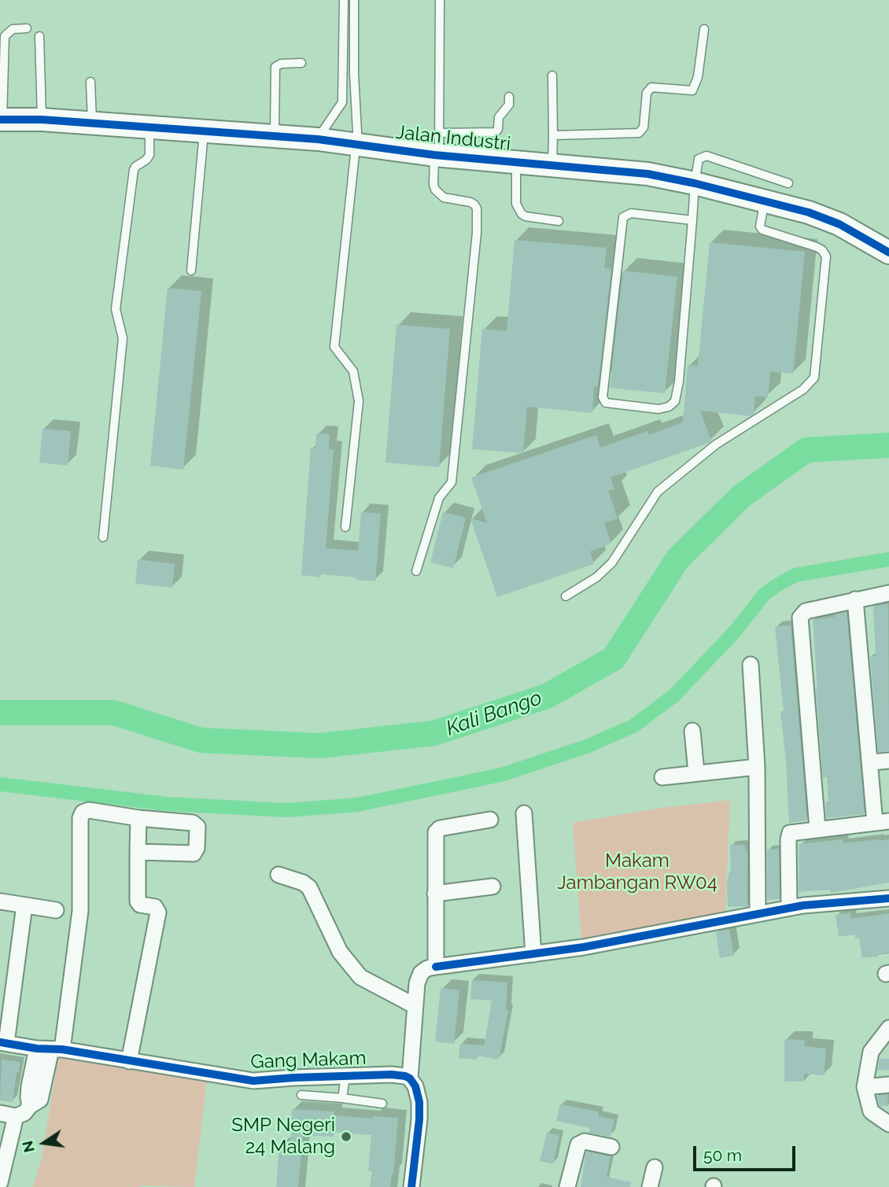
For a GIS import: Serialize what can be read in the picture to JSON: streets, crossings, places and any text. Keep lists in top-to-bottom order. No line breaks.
{"streets":{"street":["Jalan Industri","Gang Makam"]},"water":["Kali Bango"],"parks":["Makam Jambangan RW04"],"places":["SMP Negeri 24 Malang"],"scale_bar":"50 m","north":"left"}
